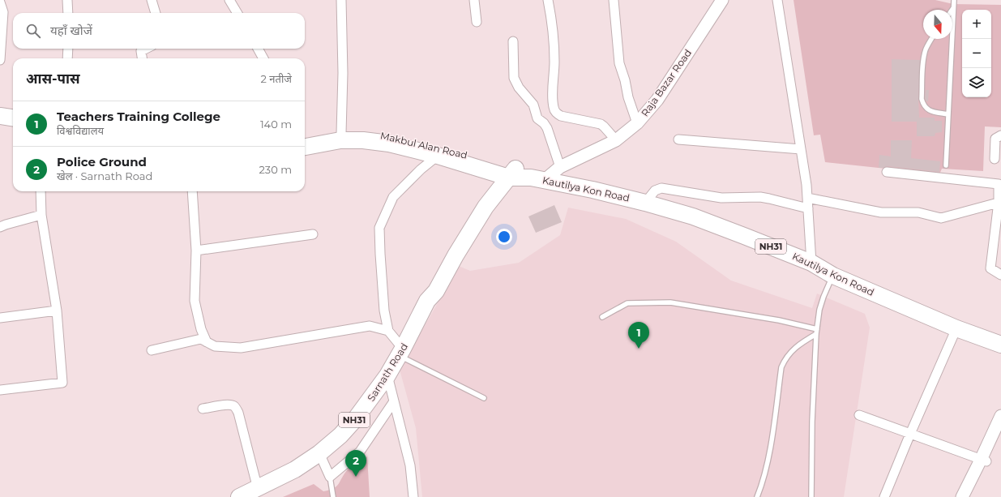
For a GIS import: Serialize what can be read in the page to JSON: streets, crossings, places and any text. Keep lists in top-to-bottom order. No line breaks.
{"streets":{"highway":["Makbul Alan Road","Kautilya Kon Road","NH31","Sarnath Road"],"street":["Raja Bazar Road"]},"crossings":[["Raja Bazar Road","Kautilya Kon Road"],["Makbul Alan Road","Kautilya Kon Road"],["Makbul Alan Road","Sarnath Road"],["Kautilya Kon Road","Sarnath Road"]],"north":"bottom","page":{"map_buttons":["+","−"],"search":"यहाँ खोजें","heading":["आस-पास","2 नतीजे"],"list":[{"mark":"1","name":"Teachers Training College","note":"विश्वविद्यालय","value":"140 m"},{"mark":"2","name":"Police Ground","note":"खेल · Sarnath Road","value":"230 m"}],"pins":["1","2"]}}
